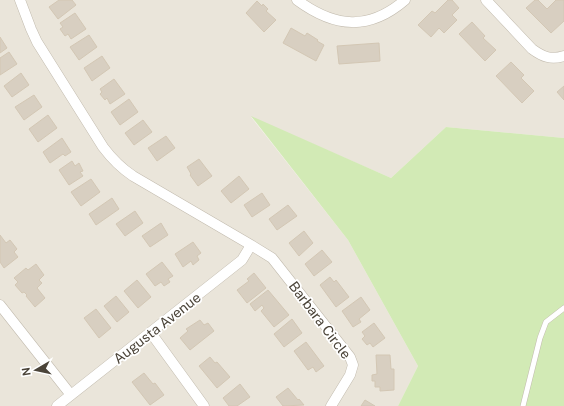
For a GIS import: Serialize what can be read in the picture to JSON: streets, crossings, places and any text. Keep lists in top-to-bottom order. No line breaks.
{"streets":{"street":["Barbara Circle","Augusta Avenue"]},"crossings":[["Barbara Circle","Augusta Avenue"]],"north":"left"}
